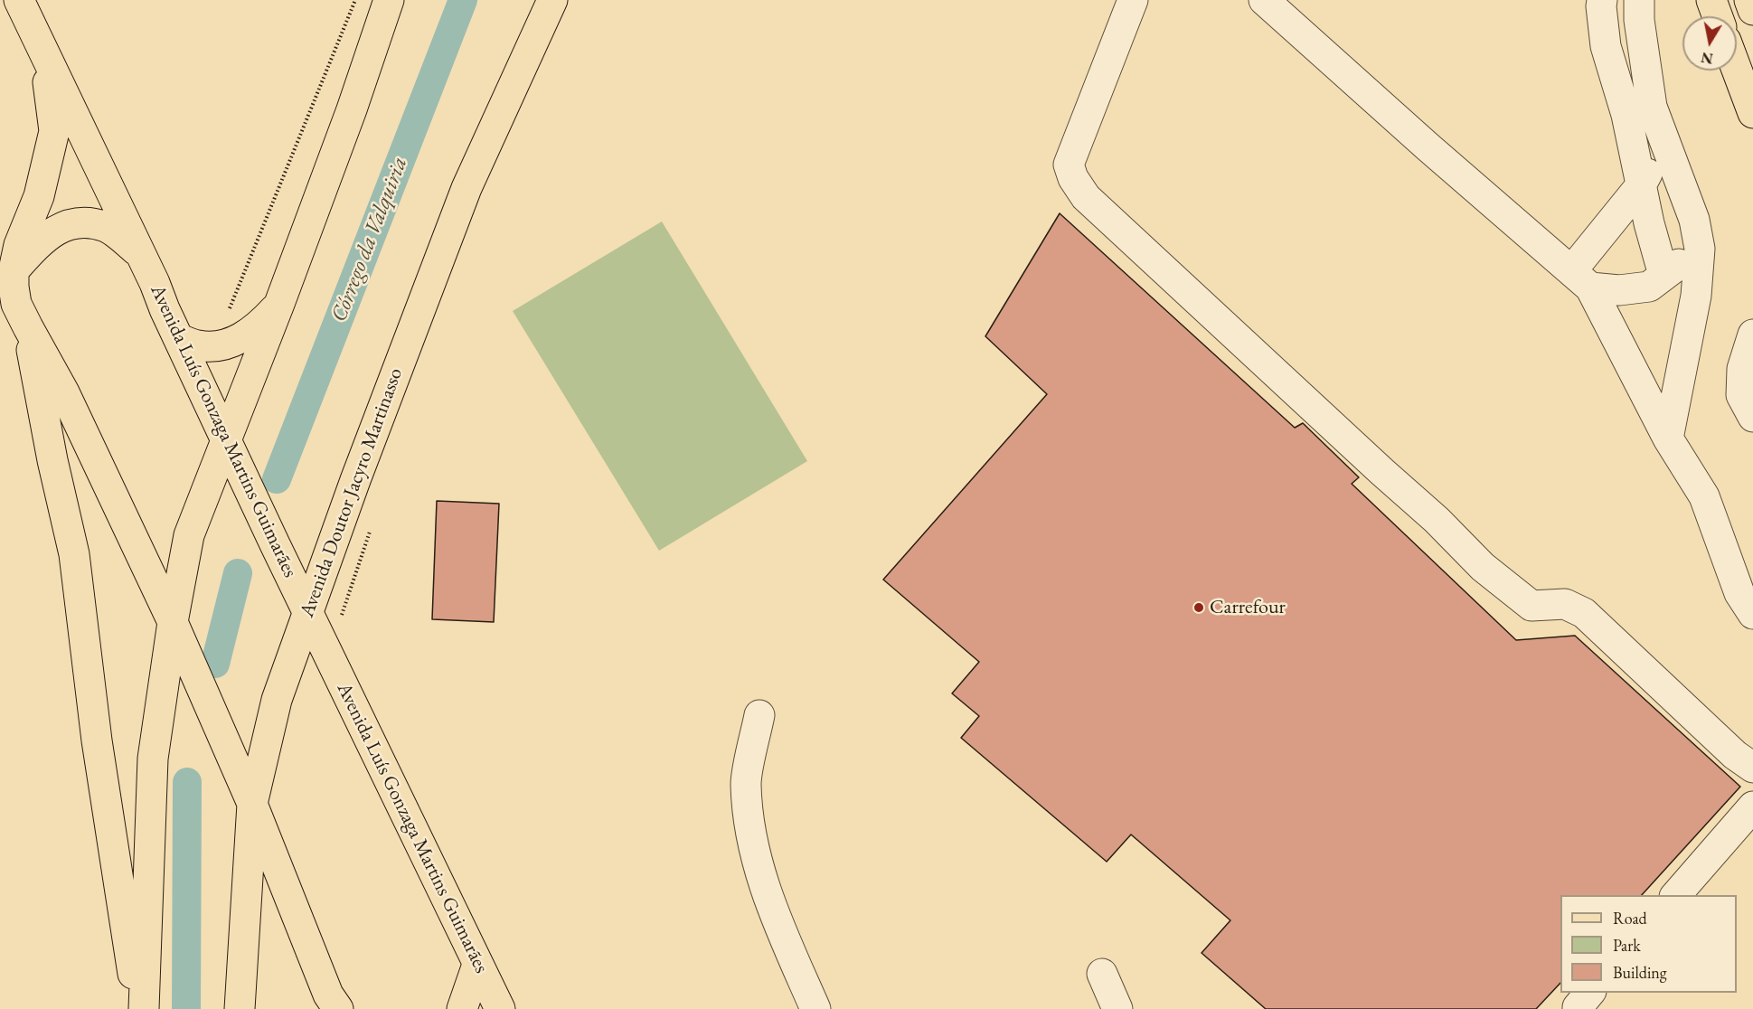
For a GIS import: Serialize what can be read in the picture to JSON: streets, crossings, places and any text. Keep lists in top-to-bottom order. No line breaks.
{"streets":{"main road":["Avenida Luís Gonzaga Martins Guimarães","Avenida Doutor Jacyro Martinasso"]},"crossings":[["Avenida Luís Gonzaga Martins Guimarães","Avenida Doutor Jacyro Martinasso"]],"water":["Córrego da Valquiria"],"places":["Carrefour"],"legend":["Road","Park","Building"],"north":"bottom"}
